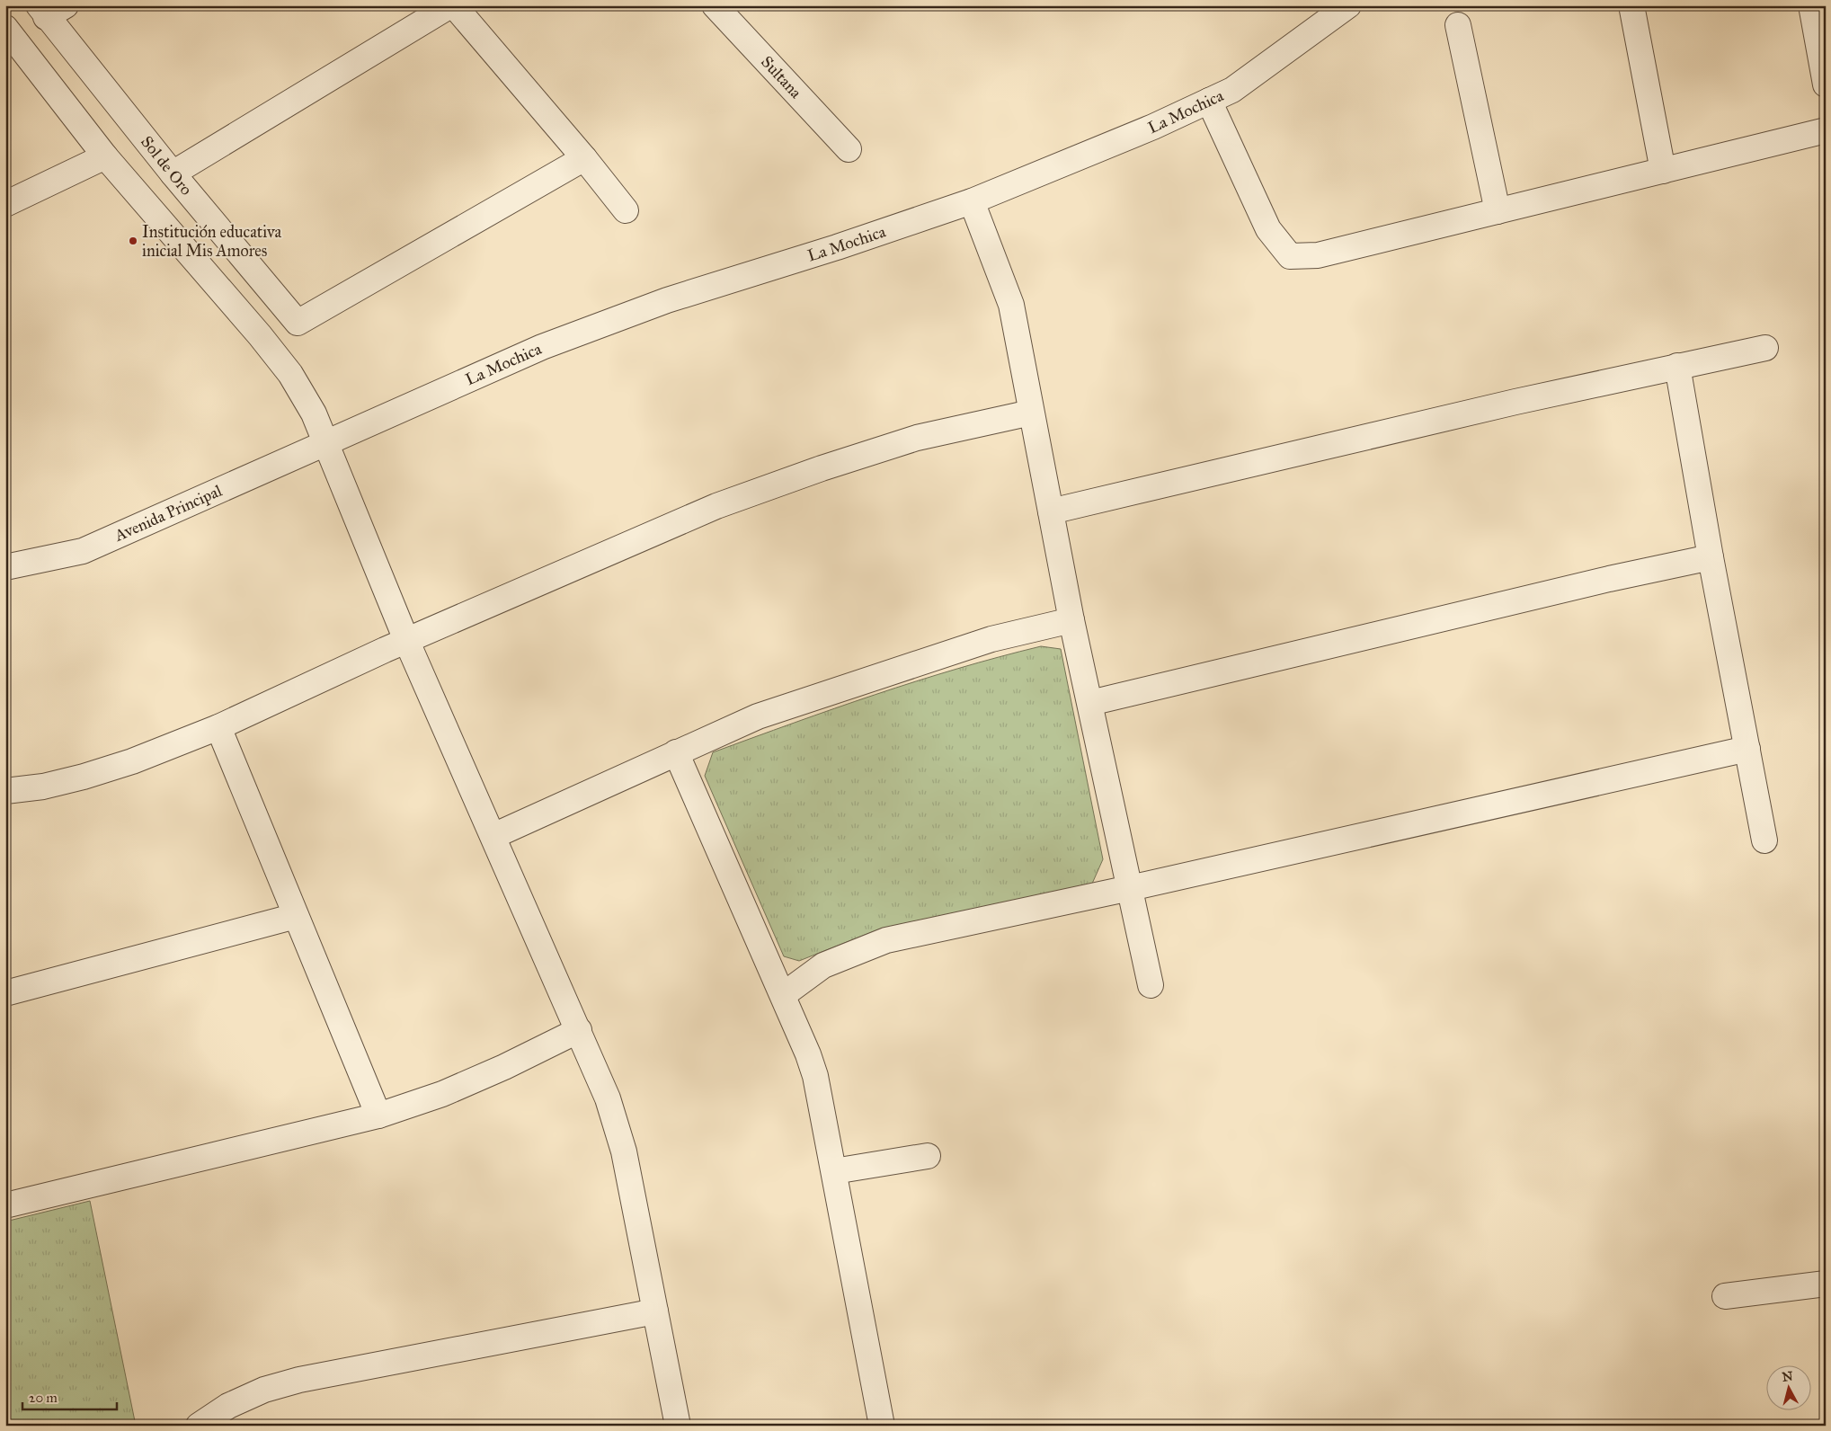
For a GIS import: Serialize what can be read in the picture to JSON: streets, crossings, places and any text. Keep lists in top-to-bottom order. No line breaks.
{"streets":{"street":["Sultana","La Mochica","Sol de Oro","Avenida Principal"]},"crossings":[["La Mochica","Avenida Principal"]],"places":["Institución educativa inicial Mis Amores"],"scale_bar":"20 m","north":"top"}
